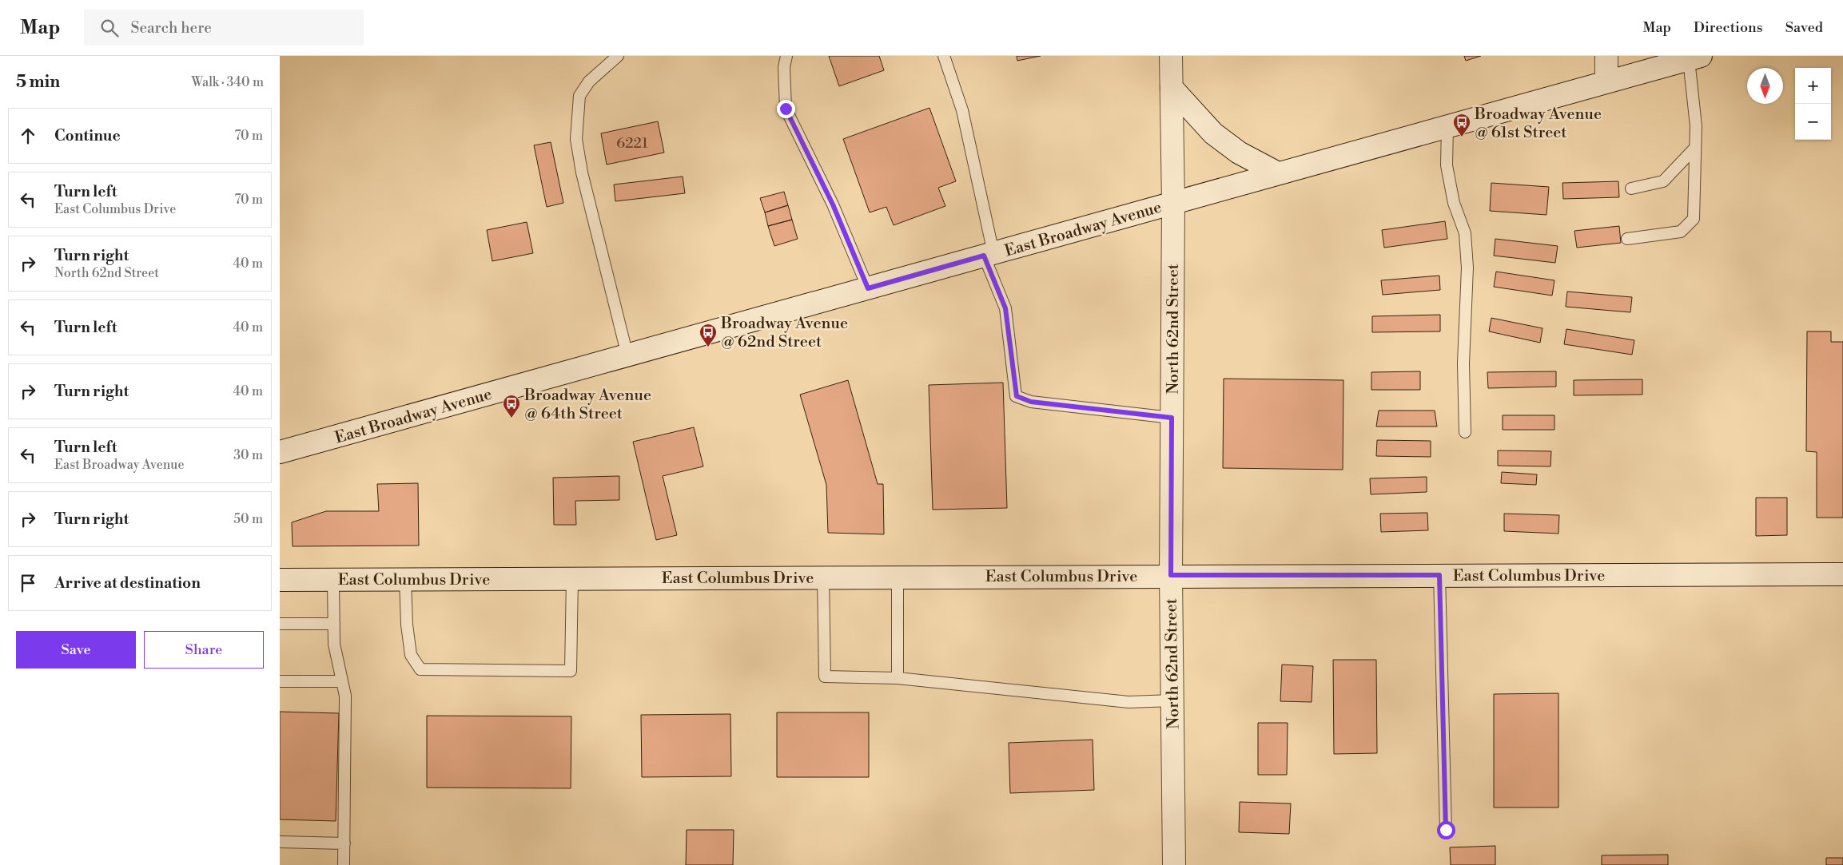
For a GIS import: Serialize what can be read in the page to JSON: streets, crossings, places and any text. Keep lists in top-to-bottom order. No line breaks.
{"streets":{"street":["East Broadway Avenue","North 62nd Street","East Columbus Drive"]},"crossings":[["East Broadway Avenue","North 62nd Street"],["North 62nd Street","East Columbus Drive"]],"places":{"bus stop":["Broadway Avenue @ 61st Street","Broadway Avenue @ 62nd Street","Broadway Avenue @ 64th Street"]},"house_numbers":["6221"],"north":"bottom","page":{"header":"Map","search":"Search here","nav":["Map","Directions","Saved"],"heading":["5 min","Walk · 340 m"],"map_buttons":["+","−"],"list":[["Continue","70 m"],["Turn left","East Columbus Drive","70 m"],["Turn right","North 62nd Street","40 m"],["Turn left","40 m"],["Turn right","40 m"],["Turn left","East Broadway Avenue","30 m"],["Turn right","50 m"],"Arrive at destination"],"buttons":["Save","Share"]}}
